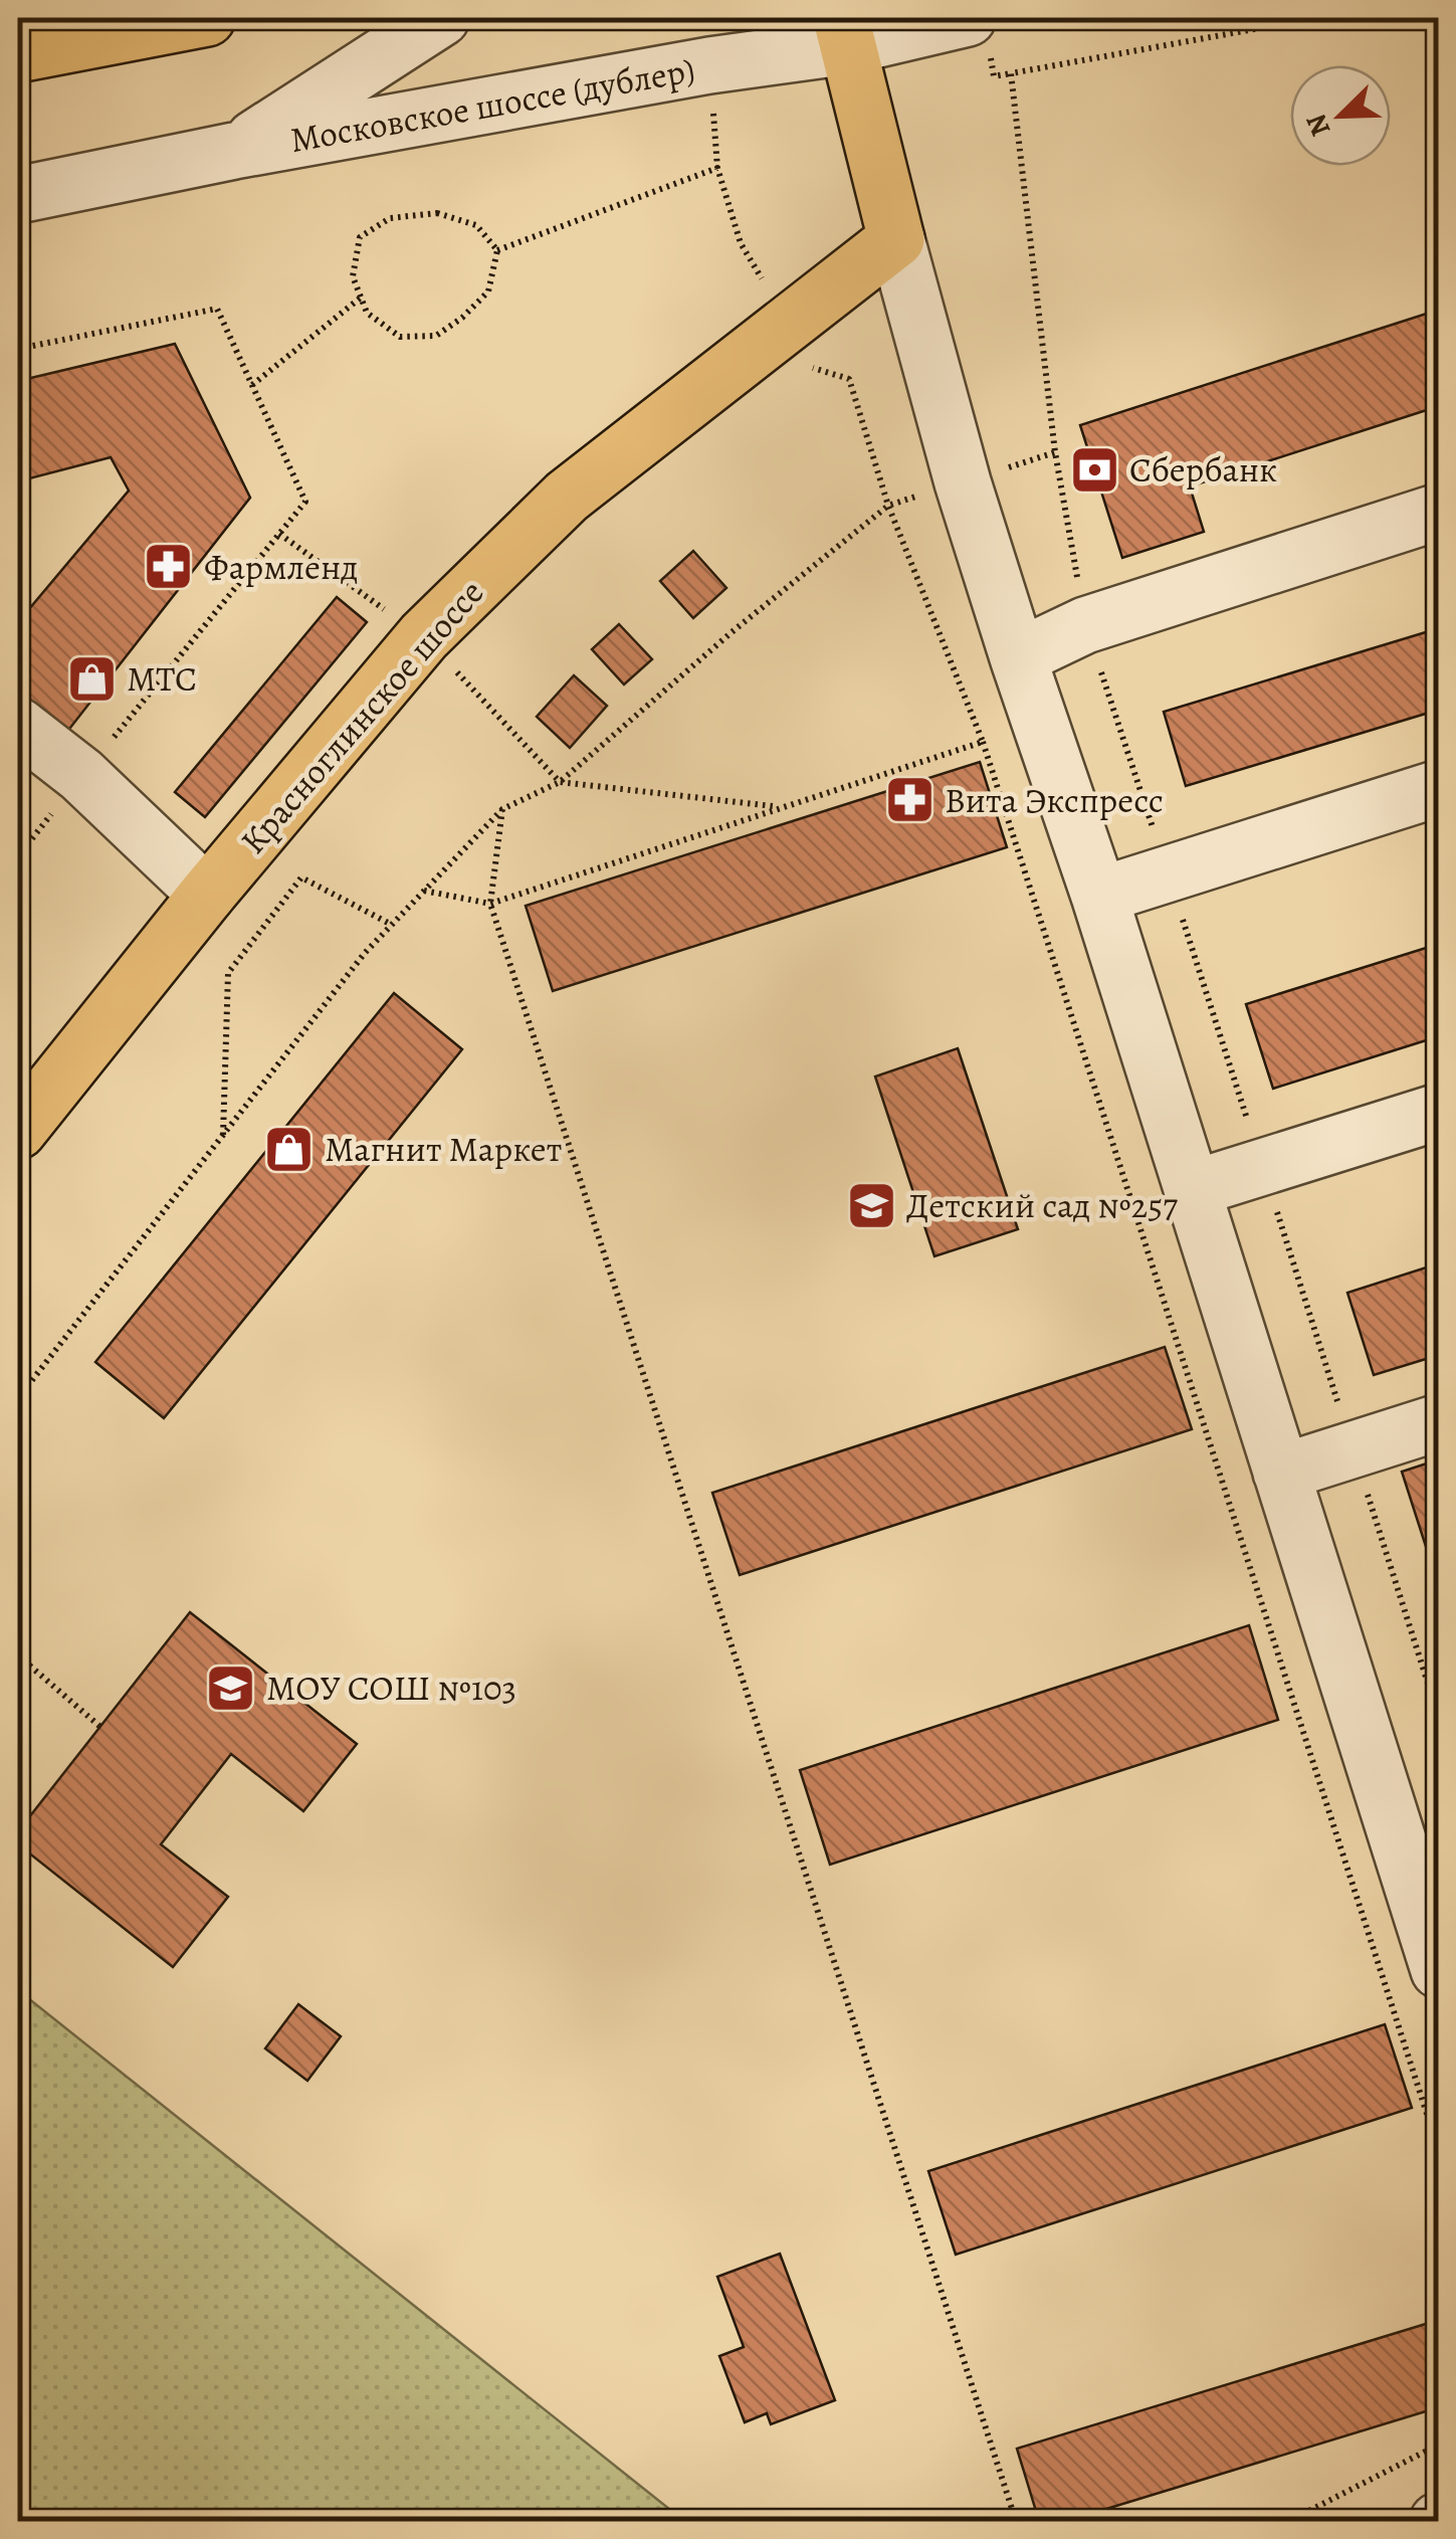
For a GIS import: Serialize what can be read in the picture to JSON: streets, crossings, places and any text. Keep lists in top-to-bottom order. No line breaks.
{"streets":{"main road":["Красноглинское шоссе"],"street":["Московское шоссе (дублер)"]},"places":{"bank":["Сбербанк"],"pharmacy":["Фармленд","Вита Экспресс"],"shop":["МТС","Магнит Маркет"],"school or university":["Детский сад №257","МОУ СОШ №103"]},"north":"bottom left"}
